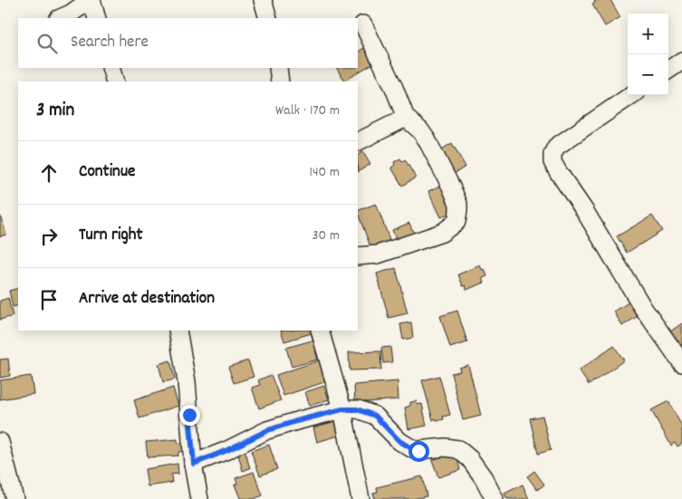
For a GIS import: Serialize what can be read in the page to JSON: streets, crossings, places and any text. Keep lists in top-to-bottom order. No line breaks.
{"page":{"map_buttons":["+","−"],"search":"Search here","heading":["3 min","Walk · 170 m"],"list":[["Continue","140 m"],["Turn right","30 m"],"Arrive at destination"]}}
